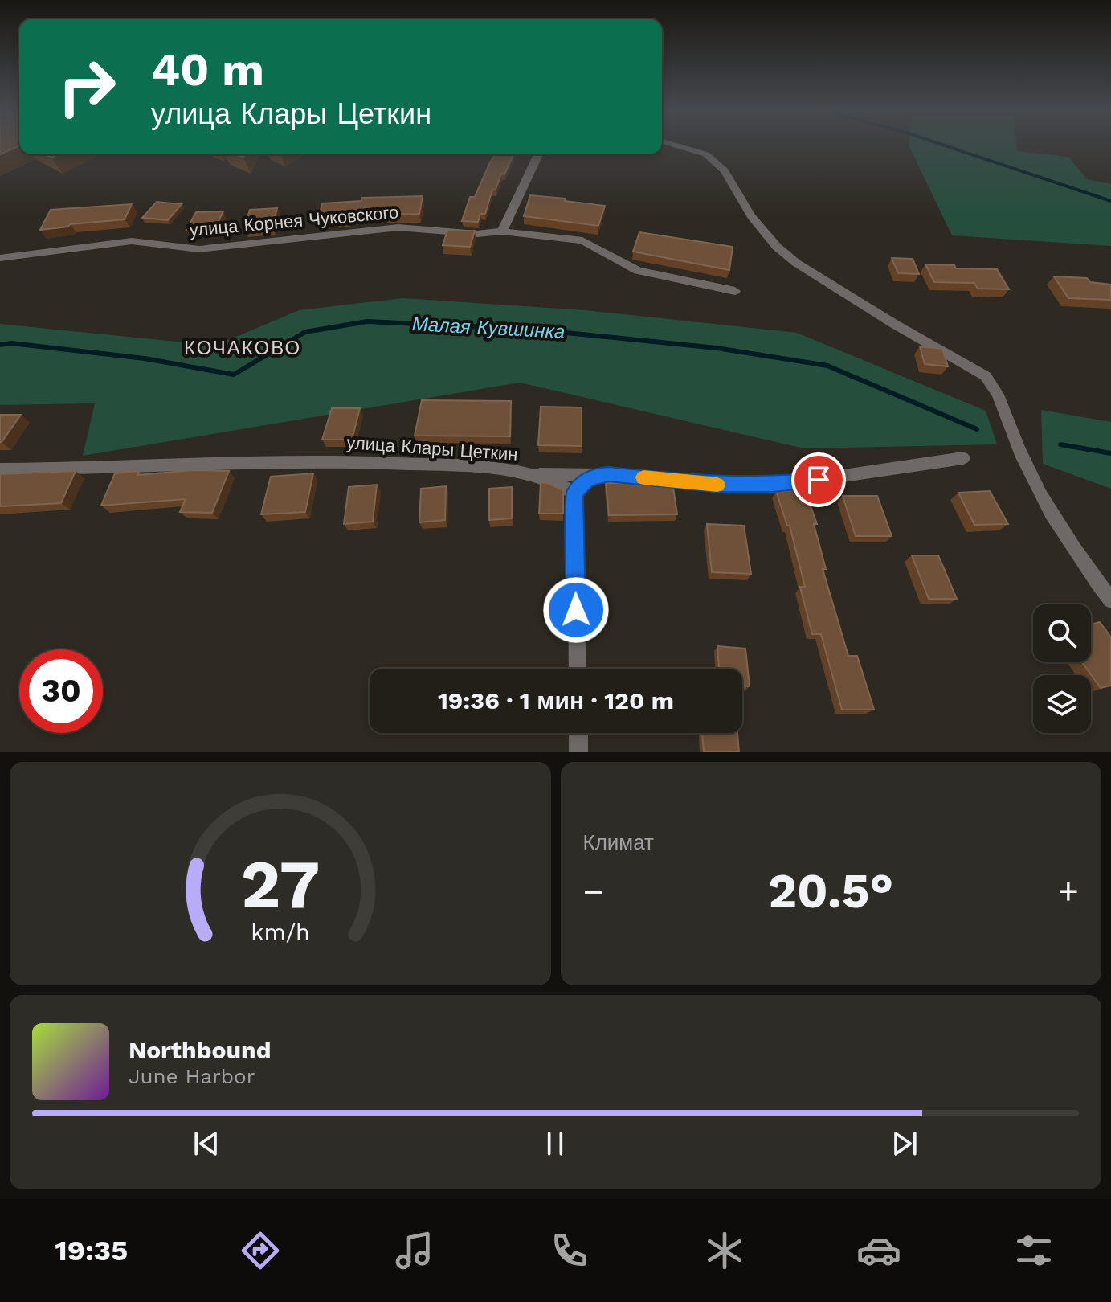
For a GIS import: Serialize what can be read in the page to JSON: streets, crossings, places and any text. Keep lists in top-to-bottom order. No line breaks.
{"streets":{"street":["улица Корнея Чуковского","улица Клары Цеткин"]},"districts":["КОЧАКОВО"],"water":["Малая Кувшинка"],"page":{"turn":["40 m","улица Клары Цеткин"],"limit":"30","trip":"19:36 · 1 мин · 120 m","tile":"Климат","heat":["−","20.5°","+"],"song":["Northbound","June Harbor"],"tabs":"19:35","gauge":["27","km/h"]}}
